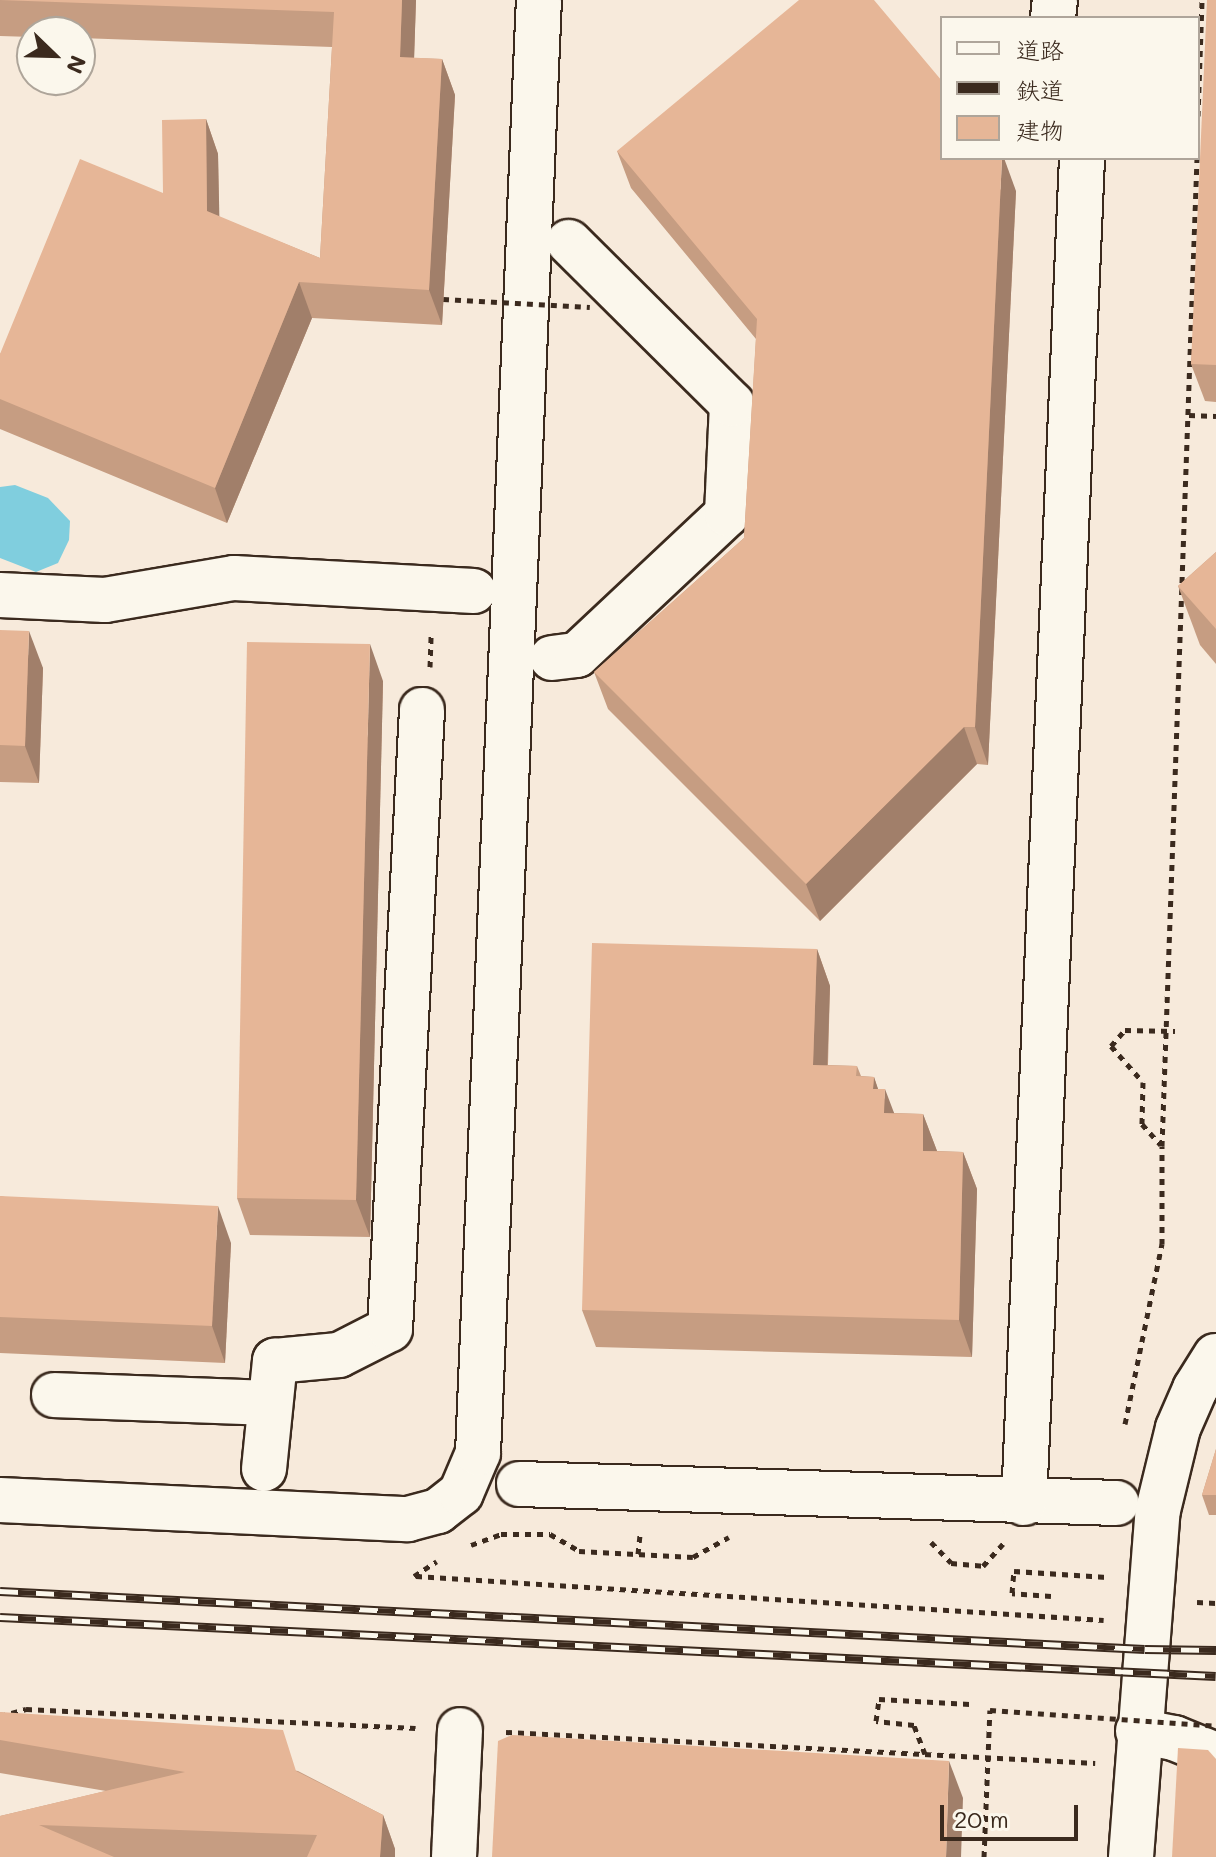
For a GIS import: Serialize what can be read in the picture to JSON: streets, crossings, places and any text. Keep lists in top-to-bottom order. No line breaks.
{"legend":["道路","鉄道","建物"],"scale_bar":"20 m","north":"bottom right"}
